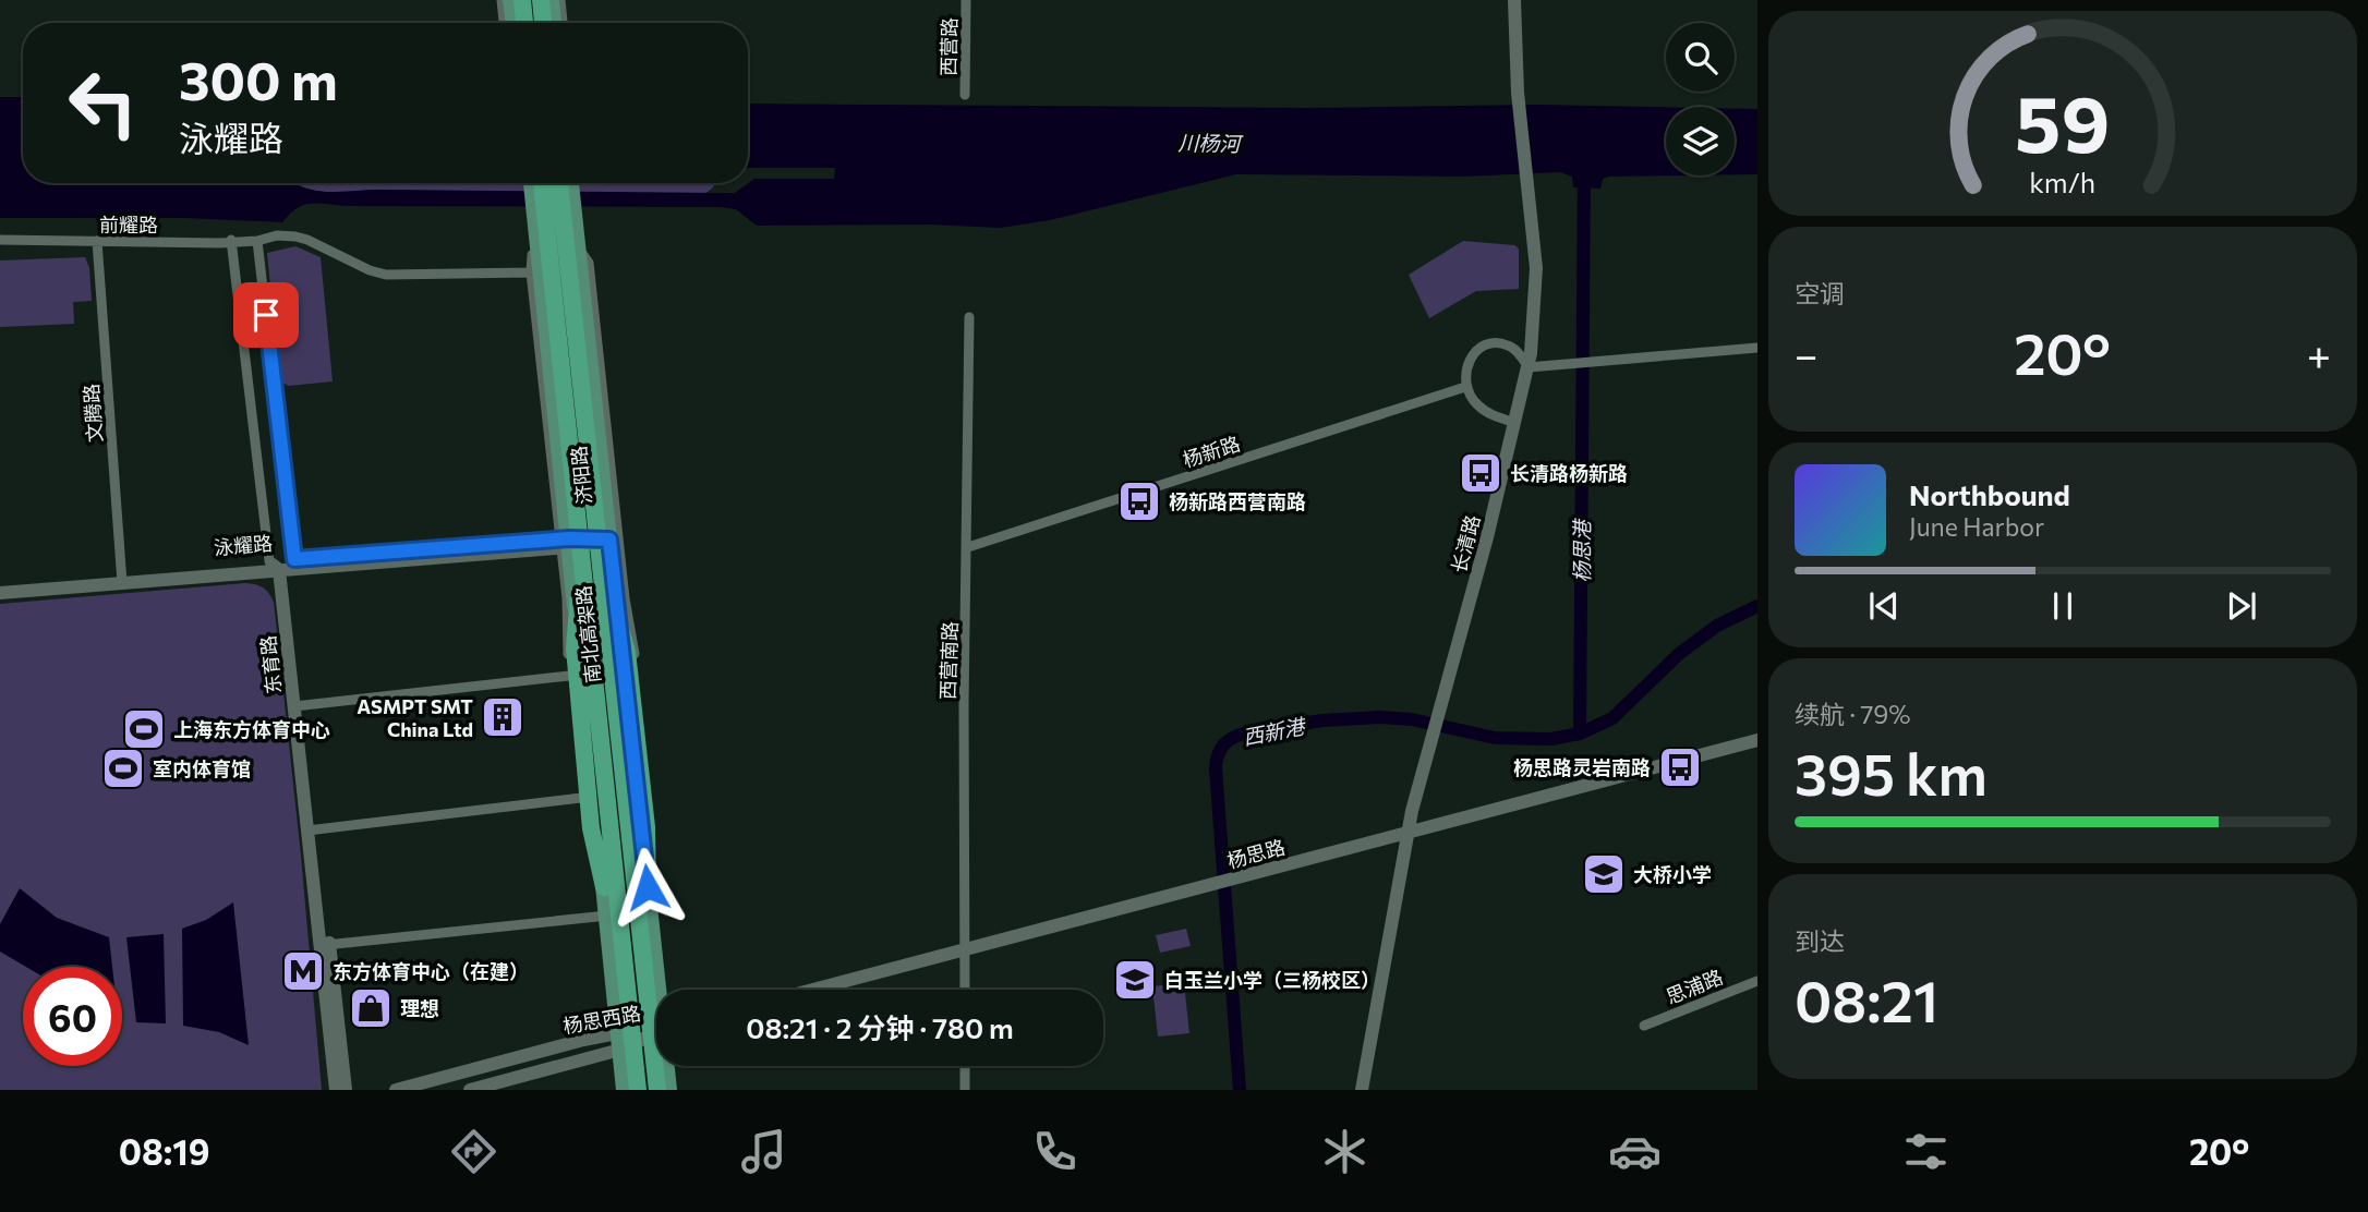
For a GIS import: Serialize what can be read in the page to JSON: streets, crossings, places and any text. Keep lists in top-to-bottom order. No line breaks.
{"streets":{"highway":["南北高架路"],"main road":["济阳路"],"street":["西营路","前耀路","文腾路","杨新路","长清路","泳耀路","西营南路","东育路","杨思路","思浦路","杨思西路"]},"crossings":[["前耀路","文腾路"],["前耀路","东育路"],["文腾路","泳耀路"],["杨新路","长清路"],["杨新路","西营南路"],["济阳路","泳耀路"],["济阳路","杨思西路"],["长清路","杨思路"],["泳耀路","东育路"],["西营南路","杨思路"]],"water":["川杨河","杨思港","西新港"],"places":{"bus stop":["长清路杨新路","杨新路西营南路","杨思路灵岩南路"],"building":["ASMPT SMT China Ltd"],"sports":["上海东方体育中心","室内体育馆"],"school or university":["大桥小学","白玉兰小学（三杨校区）"],"metro station":["东方体育中心（在建）"],"shop":["理想"]},"page":{"turn":["300 m","泳耀路"],"tile":["空调",["续航 · 79%","395 km"],["到达","08:21"]],"heat":["−","20°","+"],"song":["Northbound","June Harbor"],"limit":"60","trip":"08:21 · 2 分钟 · 780 m","tabs":["08:19","20°"],"gauge":["59","km/h"]}}
